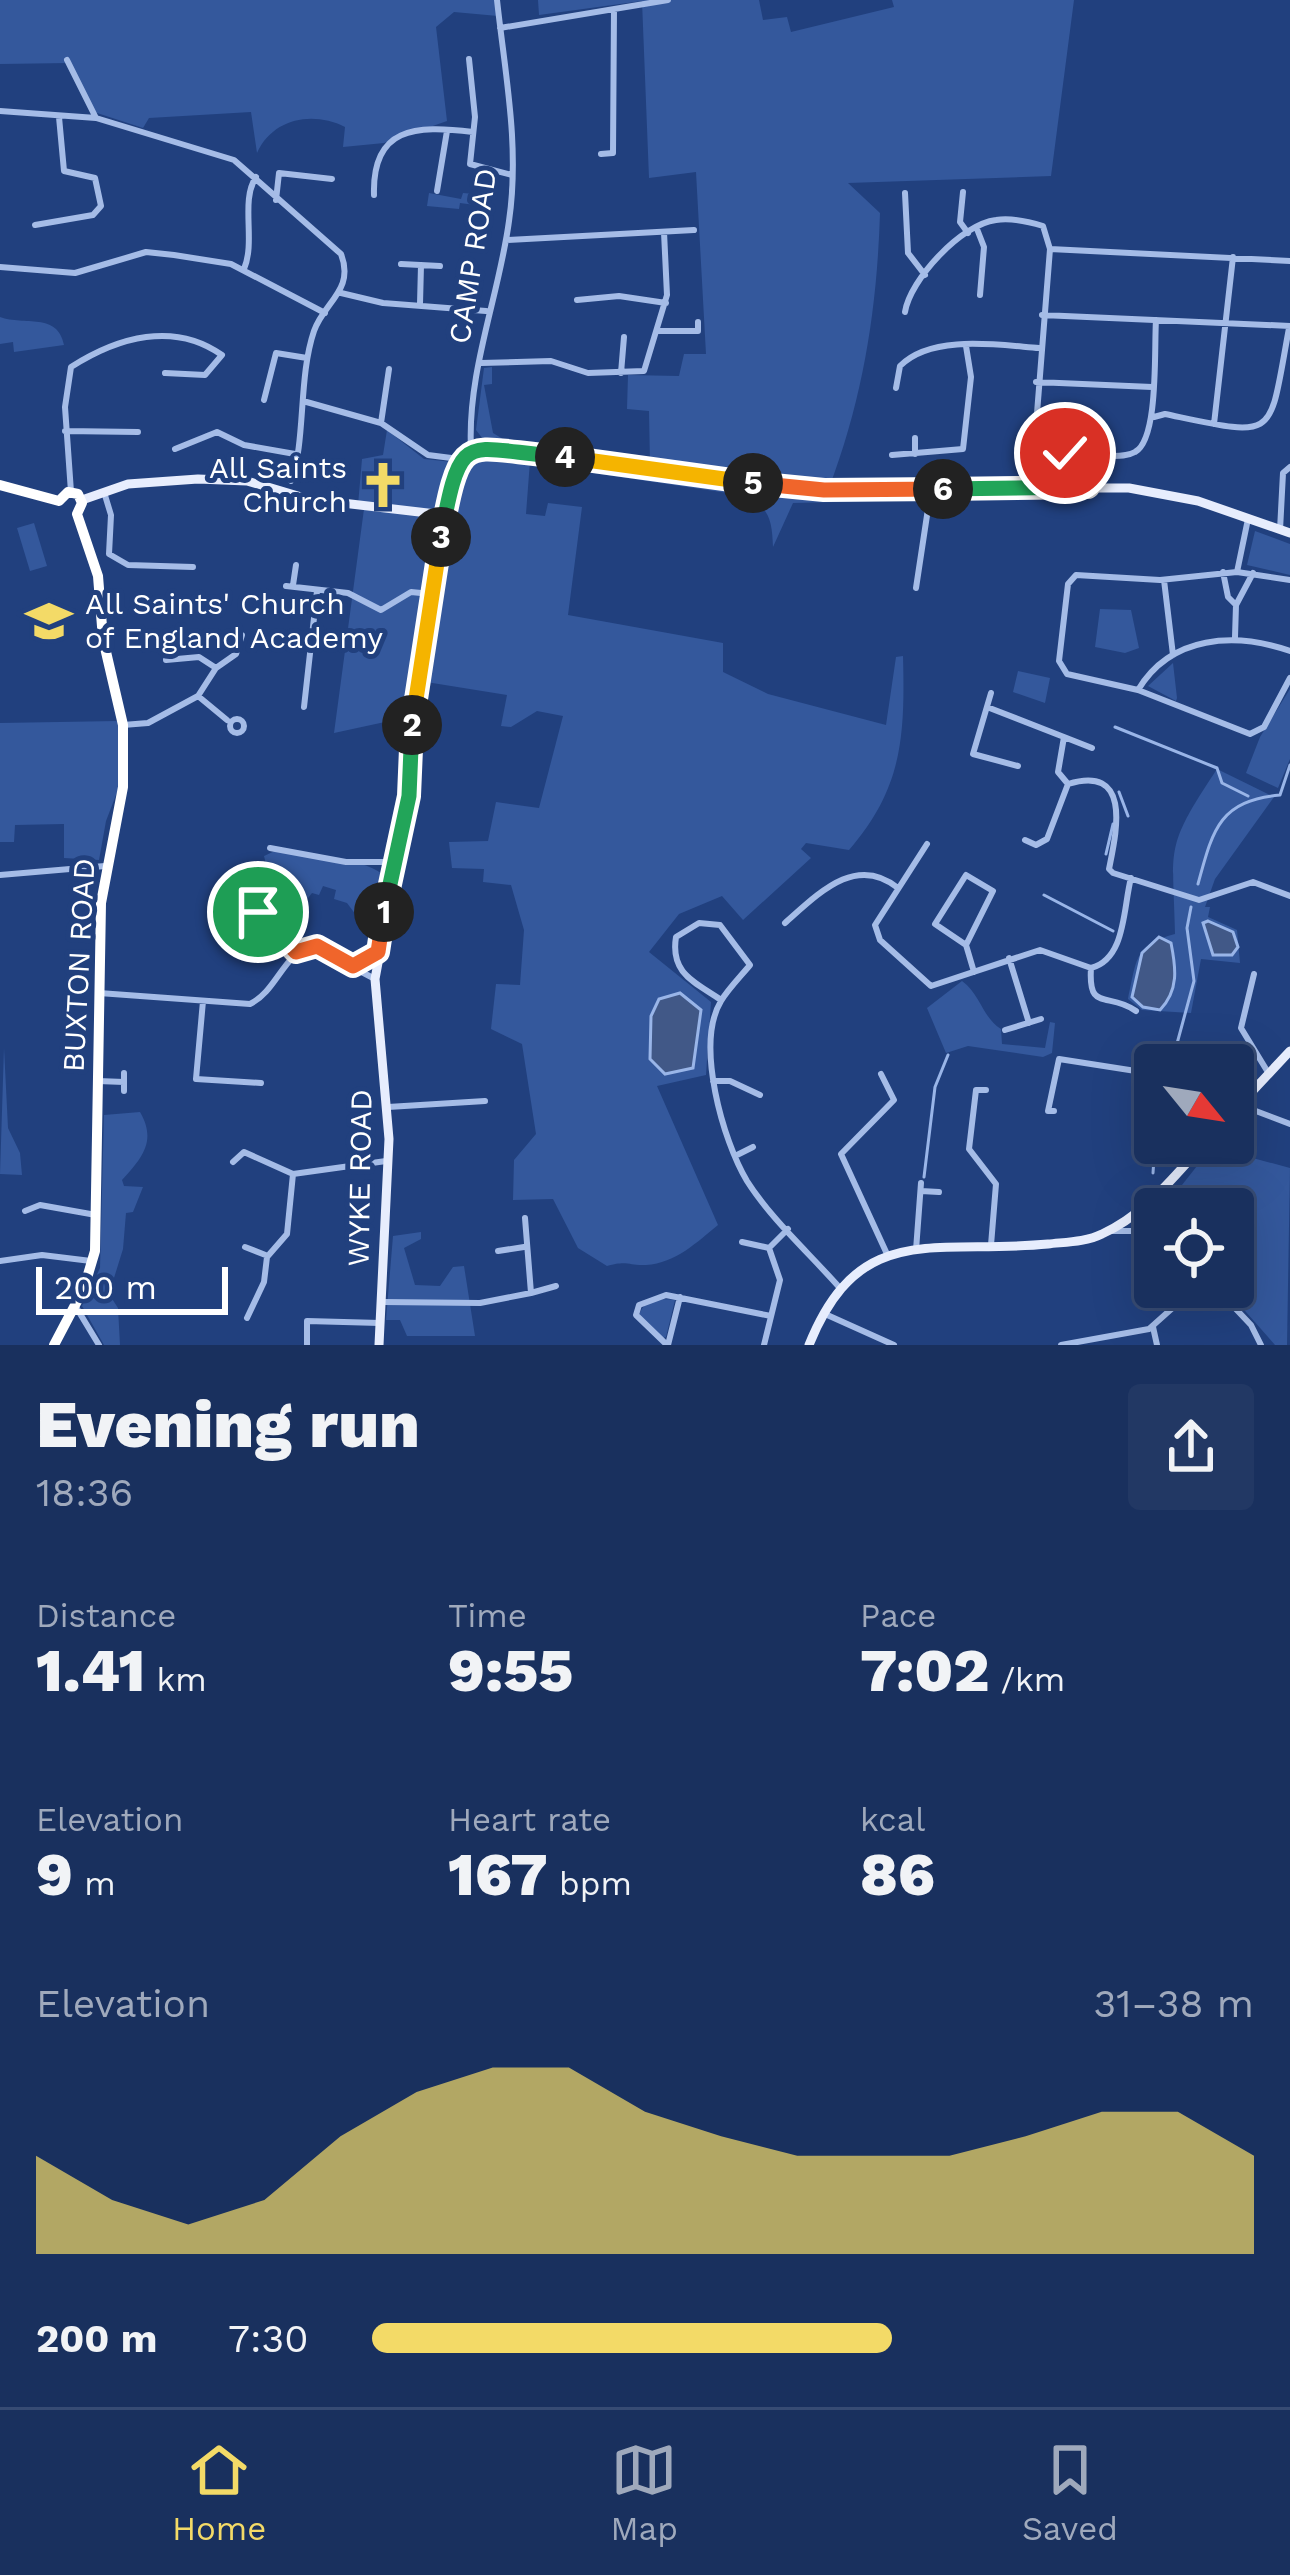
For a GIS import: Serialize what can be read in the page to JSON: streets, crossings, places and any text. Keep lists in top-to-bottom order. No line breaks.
{"streets":{"highway":["BUXTON ROAD"],"main road":["WYKE ROAD"],"street":["CAMP ROAD"]},"places":{"church":["All Saints Church"],"school or university":["All Saints' Church of England Academy"]},"scale_bar":"200 m","north":"bottom right","page":{"pins":["4","5","6","3","2","1"],"scale":"200 m","heading":["Evening run","18:36"],"stats":[["Distance","1.41 km"],["Time","9:55"],["Pace","7:02 /km"],["Elevation","9 m"],["Heart rate","167 bpm"],["kcal","86"]],"chart":["Elevation","31–38 m"],"list":[{"name":"200 m","note":"7:30"}],"tabs":["Home","Map","Saved"]}}
